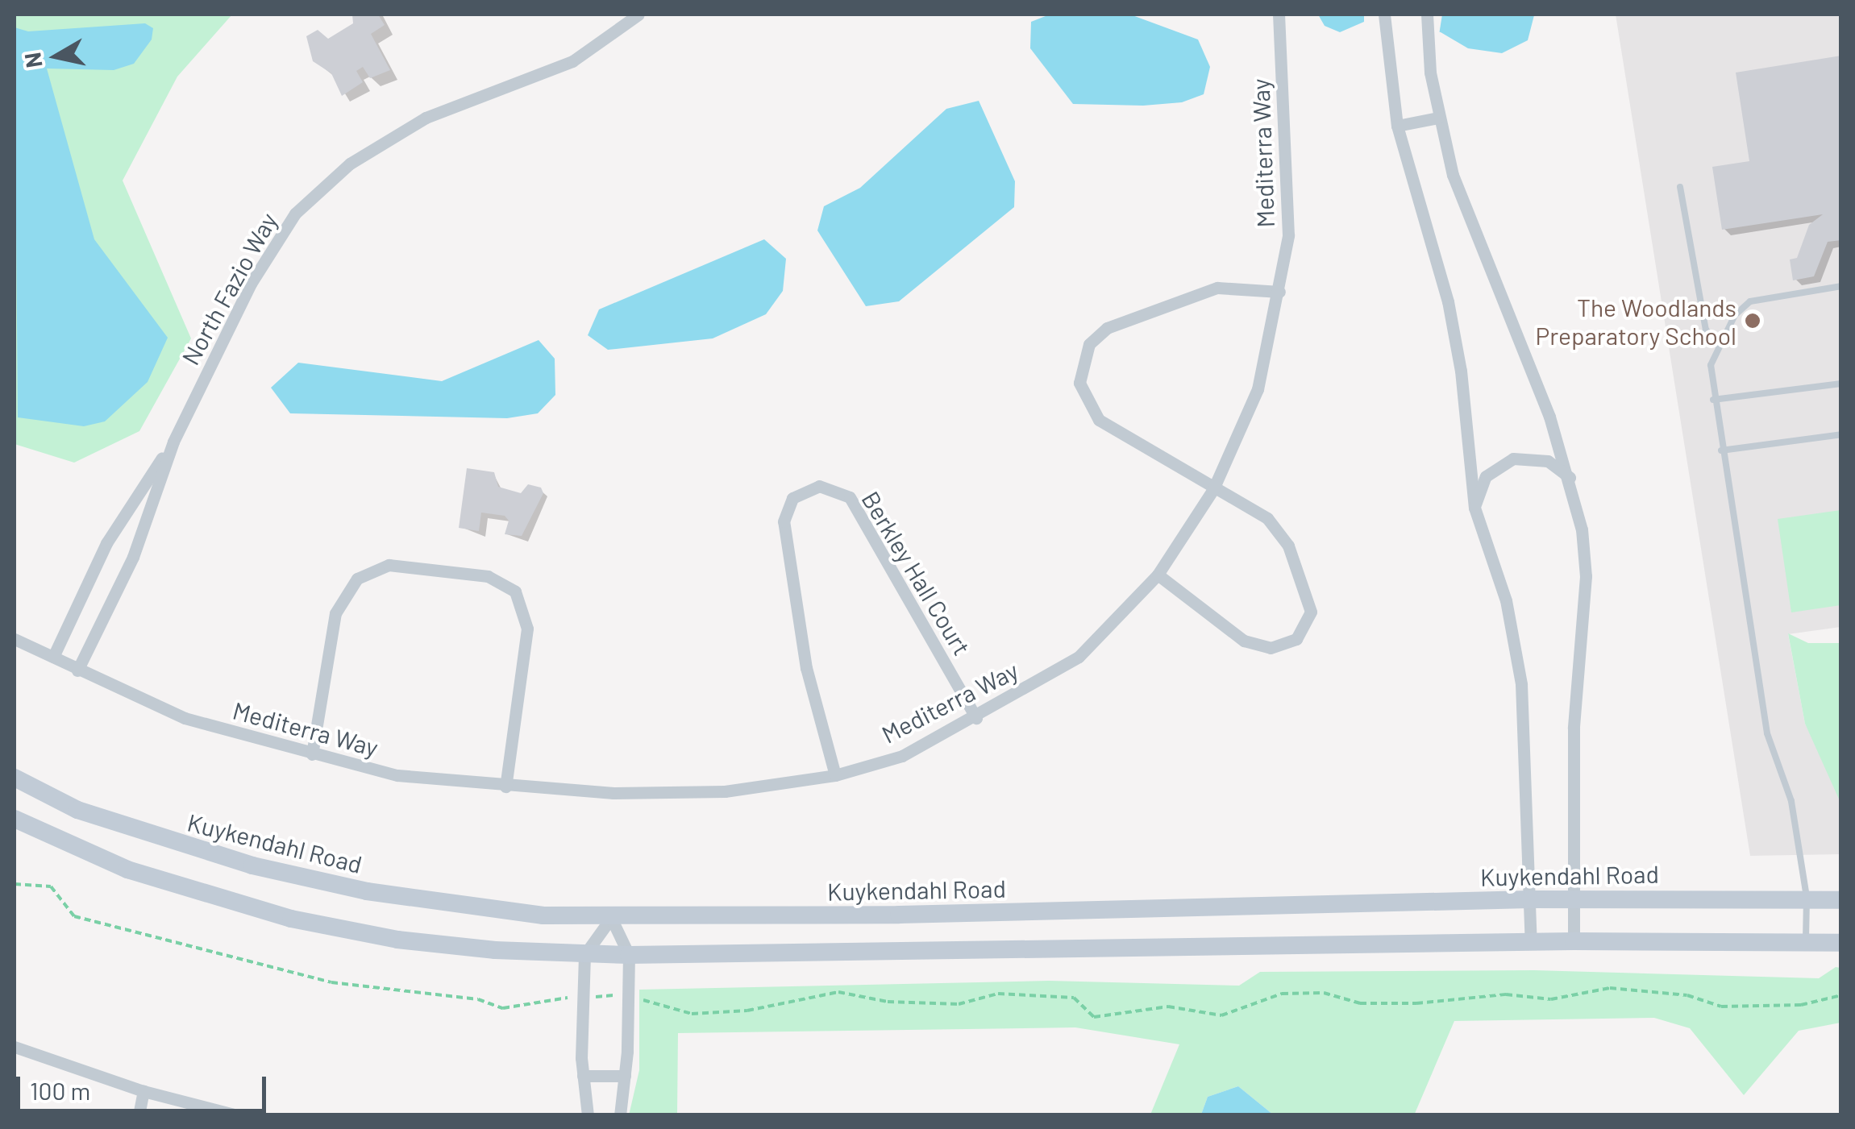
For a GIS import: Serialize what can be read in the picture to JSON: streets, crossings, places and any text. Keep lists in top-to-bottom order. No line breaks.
{"streets":{"main road":["Kuykendahl Road"],"street":["Mediterra Way","North Fazio Way","Berkley Hall Court"]},"crossings":[["Mediterra Way","North Fazio Way"],["Mediterra Way","Berkley Hall Court"]],"places":["The Woodlands Preparatory School"],"scale_bar":"100 m","north":"left"}
